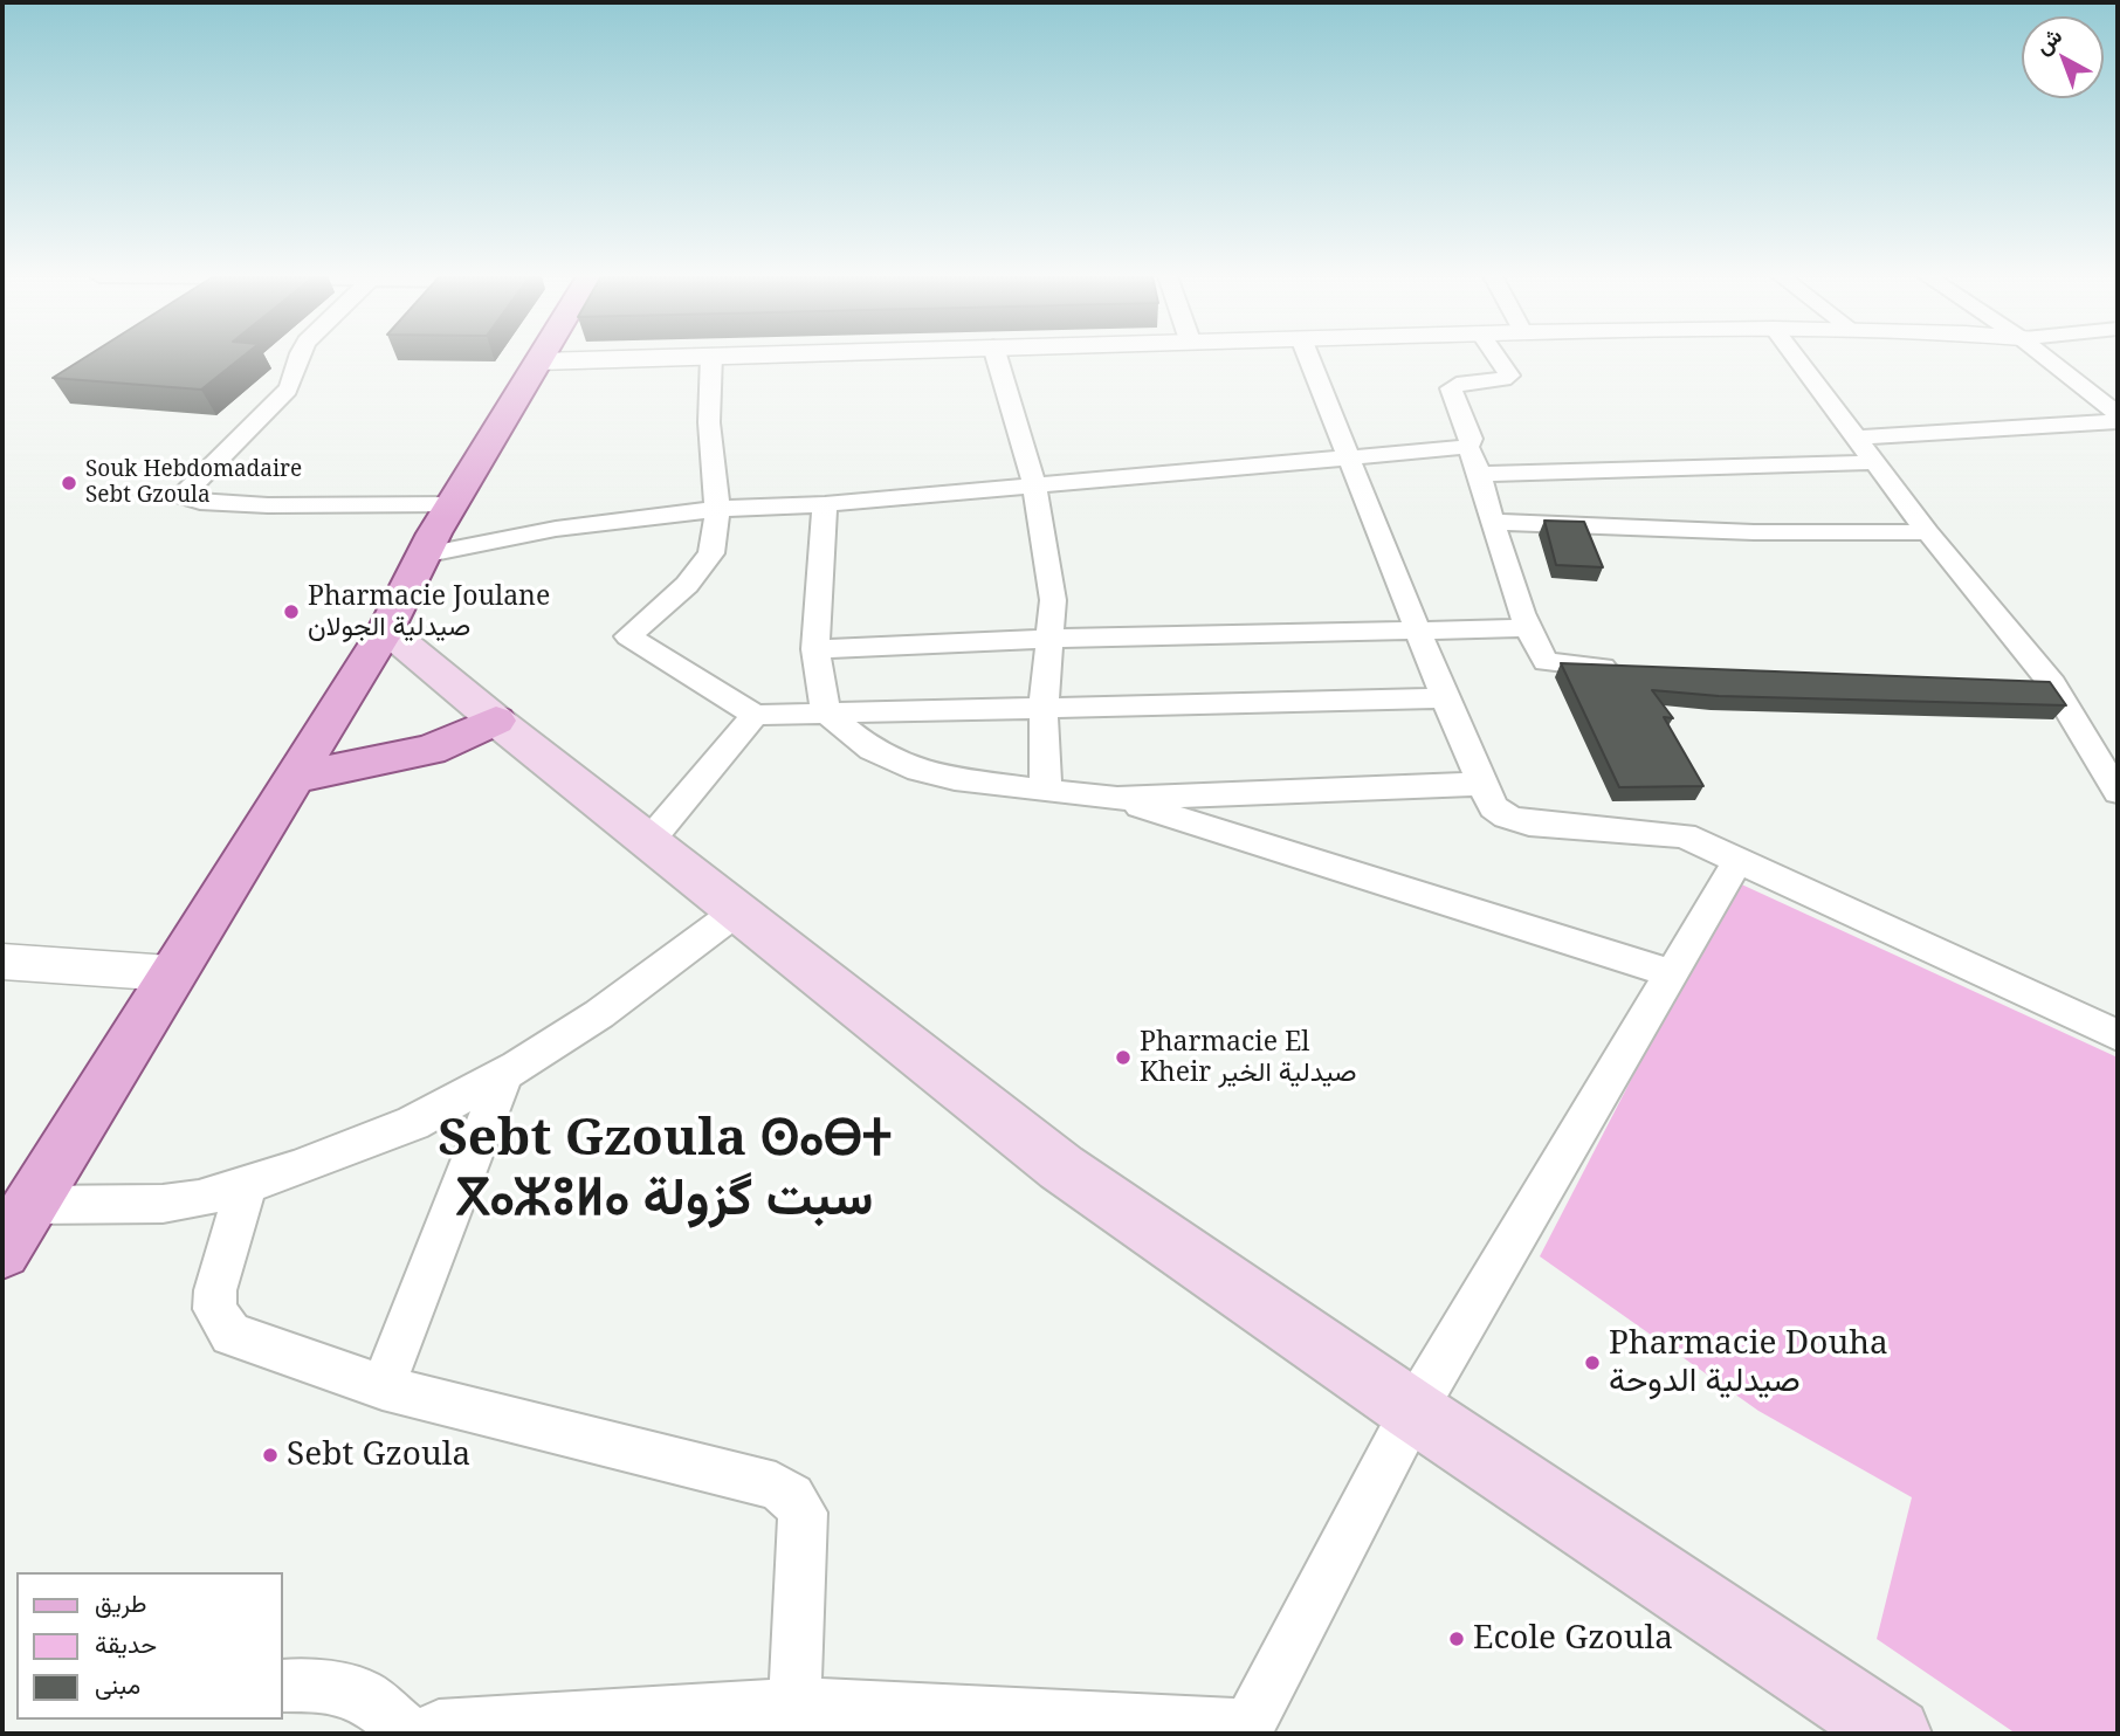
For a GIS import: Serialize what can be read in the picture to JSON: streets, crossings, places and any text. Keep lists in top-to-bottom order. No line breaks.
{"districts":["Sebt Gzoula ⵙⴰⴱⵜ ⴳⴰⵣⵓⵍⴰ سبت گزولة"],"places":["Souk Hebdomadaire Sebt Gzoula","Pharmacie Joulane صيدلية الجولان","Pharmacie El Kheir صيدلية الخير","Pharmacie Douha صيدلية الدوحة","Sebt Gzoula","Ecole Gzoula"],"legend":["طريق","حديقة","مبنى"],"north":"top left"}
